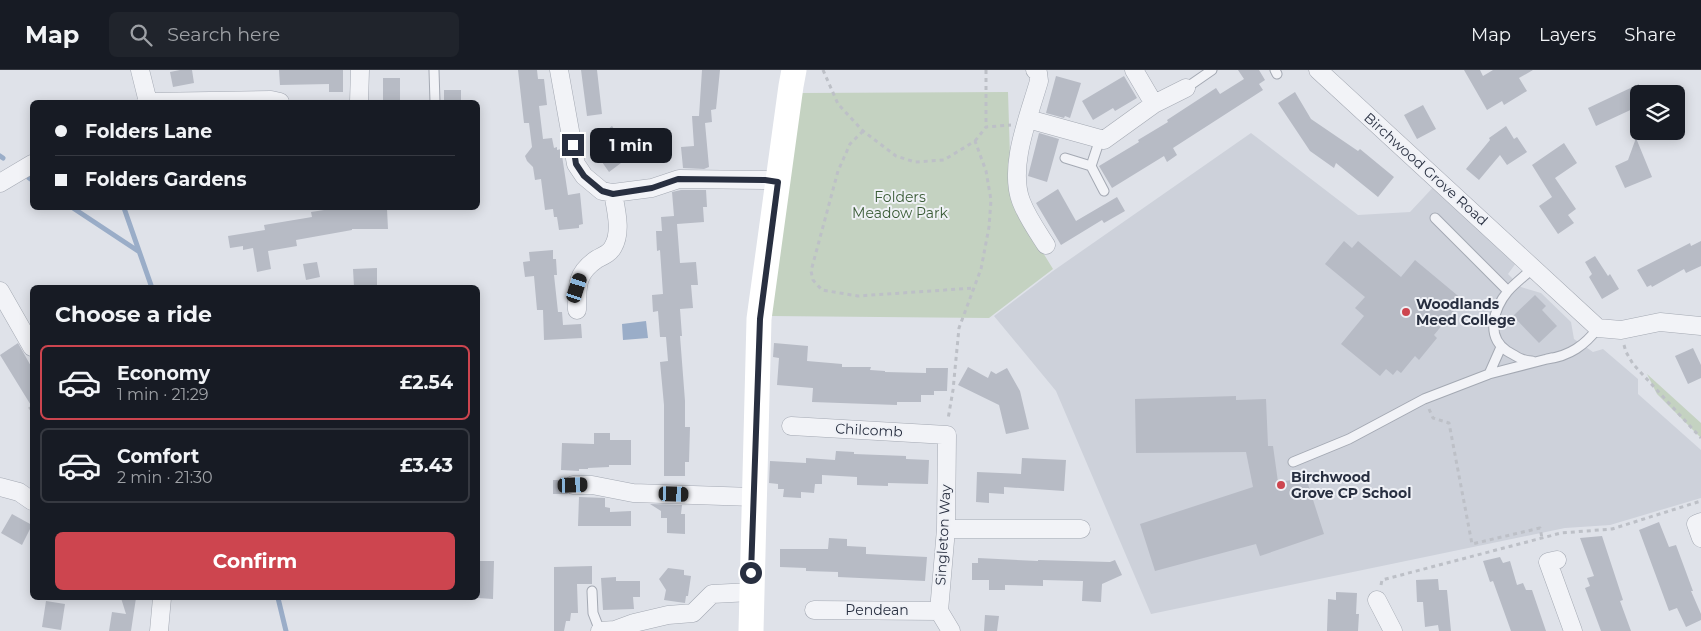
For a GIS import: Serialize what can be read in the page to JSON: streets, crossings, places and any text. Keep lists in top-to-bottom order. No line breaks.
{"streets":{"street":["Birchwood Grove Road","Chilcomb","Singleton Way","Pendean"]},"crossings":[["Chilcomb","Singleton Way"],["Singleton Way","Pendean"]],"parks":["Folders Meadow Park"],"places":["Woodlands Meed College","Birchwood Grove CP School"],"page":{"header":"Map","search":"Search here","nav":["Map","Layers","Share"],"banner":["Folders Lane","Folders Gardens"],"bubble":"1 min","heading":"Choose a ride","list":[{"name":"Economy","note":"1 min · 21:29","value":"£2.54"},{"name":"Comfort","note":"2 min · 21:30","value":"£3.43"}],"buttons":"Confirm"}}
